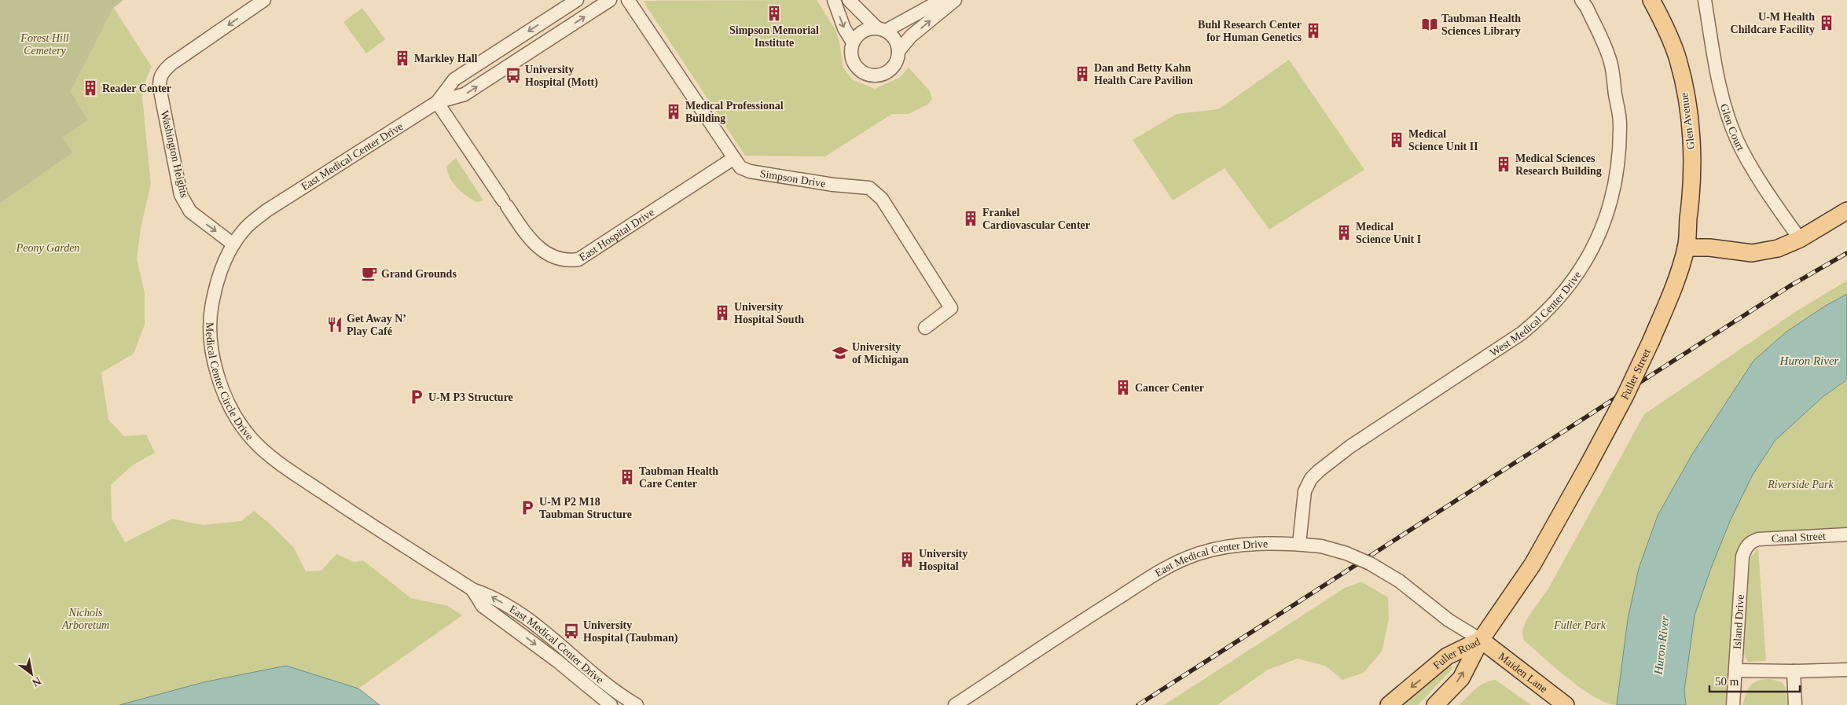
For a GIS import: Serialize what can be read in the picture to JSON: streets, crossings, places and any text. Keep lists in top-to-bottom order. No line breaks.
{"streets":{"main road":["Glen Avenue","Fuller Street","Fuller Road","Maiden Lane"],"street":["Glen Court","Washington Heights","East Medical Center Drive","Simpson Drive","East Hospital Drive","West Medical Center Drive","Medical Center Circle Drive","Canal Street","Island Drive"]},"crossings":[["Glen Avenue","Fuller Street"],["Washington Heights","Medical Center Circle Drive"],["East Medical Center Drive","East Hospital Drive"],["East Medical Center Drive","West Medical Center Drive"],["East Medical Center Drive","Fuller Street"],["East Medical Center Drive","Medical Center Circle Drive"],["East Medical Center Drive","Fuller Road"],["East Medical Center Drive","Maiden Lane"],["Simpson Drive","East Hospital Drive"],["Fuller Street","Fuller Road"],["Fuller Street","Maiden Lane"],["Canal Street","Island Drive"],["Fuller Road","Maiden Lane"]],"water":["Huron River"],"parks":["Forest Hill Cemetery","Peony Garden","Riverside Park","Nichols Arboretum","Fuller Park"],"places":{"building":["Simpson Memorial Institute","U-M Health Childcare Facility","Buhl Research Center for Human Genetics","Markley Hall","Dan and Betty Kahn Health Care Pavilion","Reader Center","Medical Professional Building","Medical Science Unit II","Medical Sciences Research Building","Frankel Cardiovascular Center","Medical Science Unit I","University Hospital South","Cancer Center","Taubman Health Care Center","University Hospital"],"library":["Taubman Health Sciences Library"],"bus stop":["University Hospital (Mott)","University Hospital (Taubman)"],"cafe":["Grand Grounds"],"restaurant":["Get Away N’ Play Café"],"school or university":["University of Michigan"],"parking":["U-M P3 Structure","U-M P2 M18 Taubman Structure"]},"scale_bar":"50 m","north":"bottom right"}
